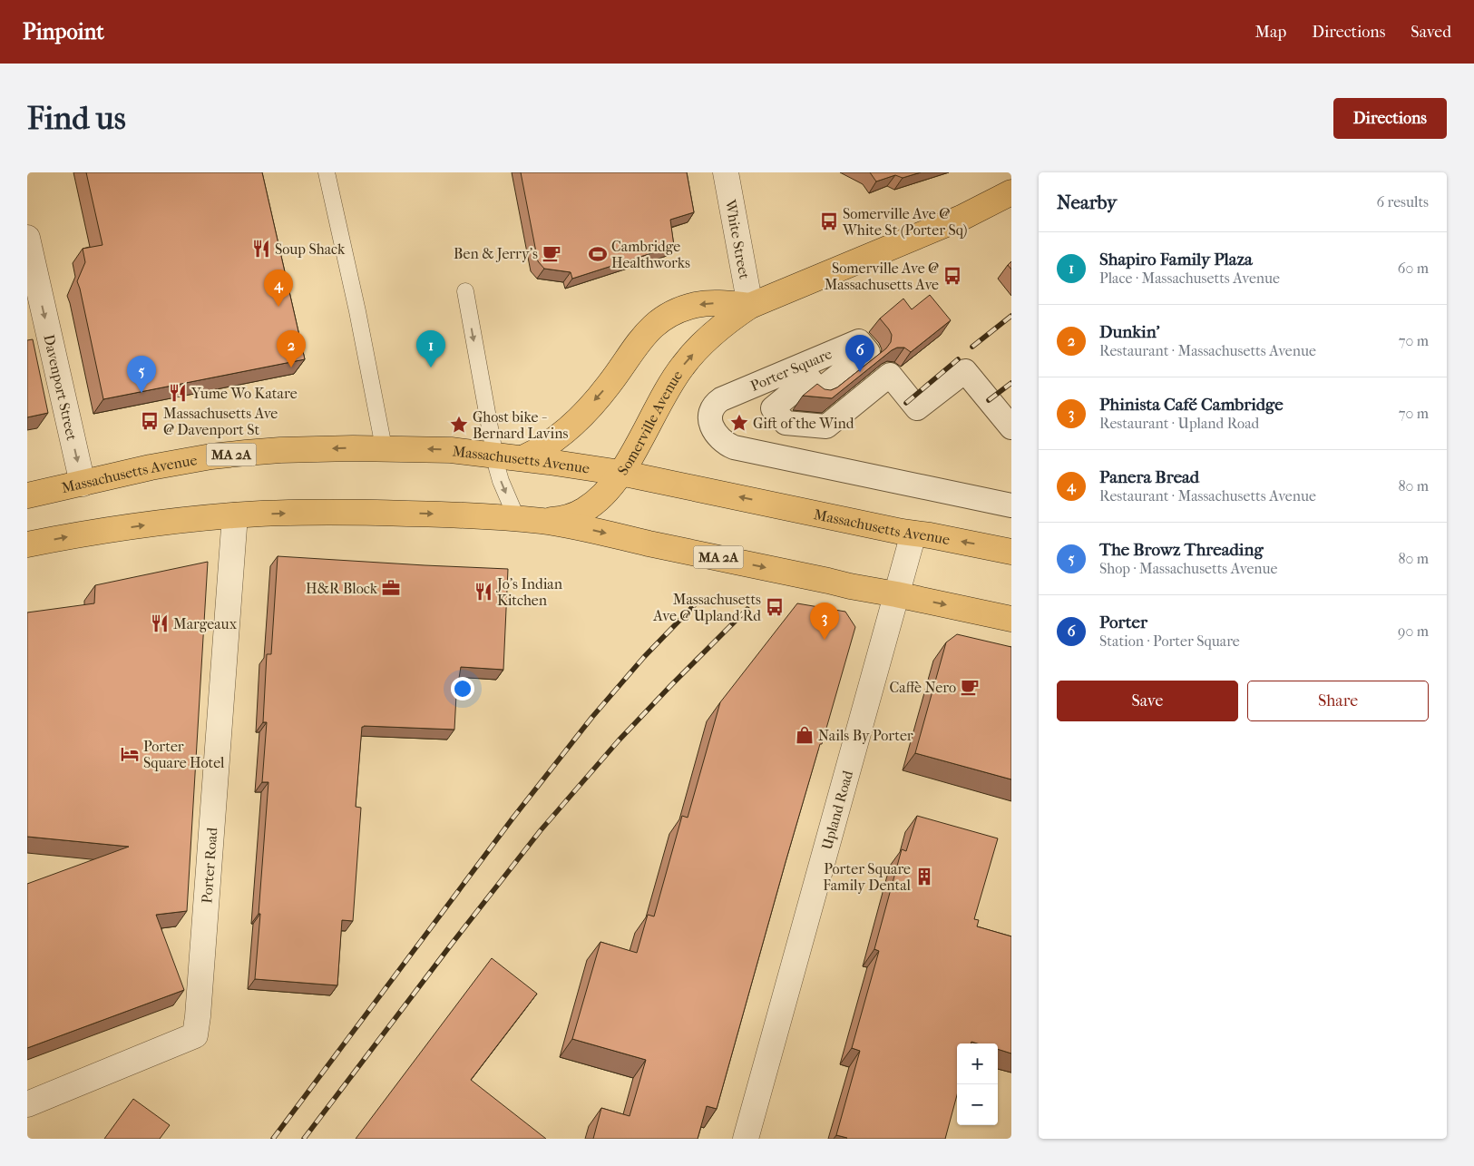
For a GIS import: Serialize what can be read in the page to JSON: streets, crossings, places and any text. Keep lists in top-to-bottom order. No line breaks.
{"streets":{"main road":["Somerville Avenue","MA 2A","Massachusetts Avenue"],"street":["White Street","Porter Square","Davenport Street","Upland Road","Porter Road"]},"crossings":[["White Street","Somerville Avenue"],["Davenport Street","Massachusetts Avenue"],["Somerville Avenue","MA 2A"],["Somerville Avenue","Massachusetts Avenue"],["MA 2A","Upland Road"],["MA 2A","Porter Road"],["Massachusetts Avenue","Upland Road"]],"one_way":["Davenport Street"],"places":{"bus stop":["Somerville Ave @ White St (Porter Sq)","Somerville Ave @ Massachusetts Ave","Massachusetts Ave @ Davenport St","Massachusetts Ave @ Upland Rd"],"restaurant":["Soup Shack","Yume Wo Katare","Jo's Indian Kitchen","Margeaux"],"cafe":["Ben & Jerry's","Caffè Nero"],"sports":["Cambridge Healthworks"],"place":["Gift of the Wind","Ghost bike - Bernard Lavins"],"office":["H&R Block"],"shop":["Nails By Porter"],"hotel":["Porter Square Hotel"],"building":["Porter Square Family Dental"]},"page":{"header":"Pinpoint","nav":["Map","Directions","Saved"],"buttons":["Directions",["Save","Share"]],"title":"Find us","heading":["Nearby","6 results"],"list":[{"mark":"1","name":"Shapiro Family Plaza","note":"Place · Massachusetts Avenue","value":"60 m"},{"mark":"2","name":"Dunkin'","note":"Restaurant · Massachusetts Avenue","value":"70 m"},{"mark":"3","name":"Phinista Café Cambridge","note":"Restaurant · Upland Road","value":"70 m"},{"mark":"4","name":"Panera Bread","note":"Restaurant · Massachusetts Avenue","value":"80 m"},{"mark":"5","name":"The Browz Threading","note":"Shop · Massachusetts Avenue","value":"80 m"},{"mark":"6","name":"Porter","note":"Station · Porter Square","value":"90 m"}],"pins":["4","1","2","6","5","3"],"map_buttons":["+","−"]}}
